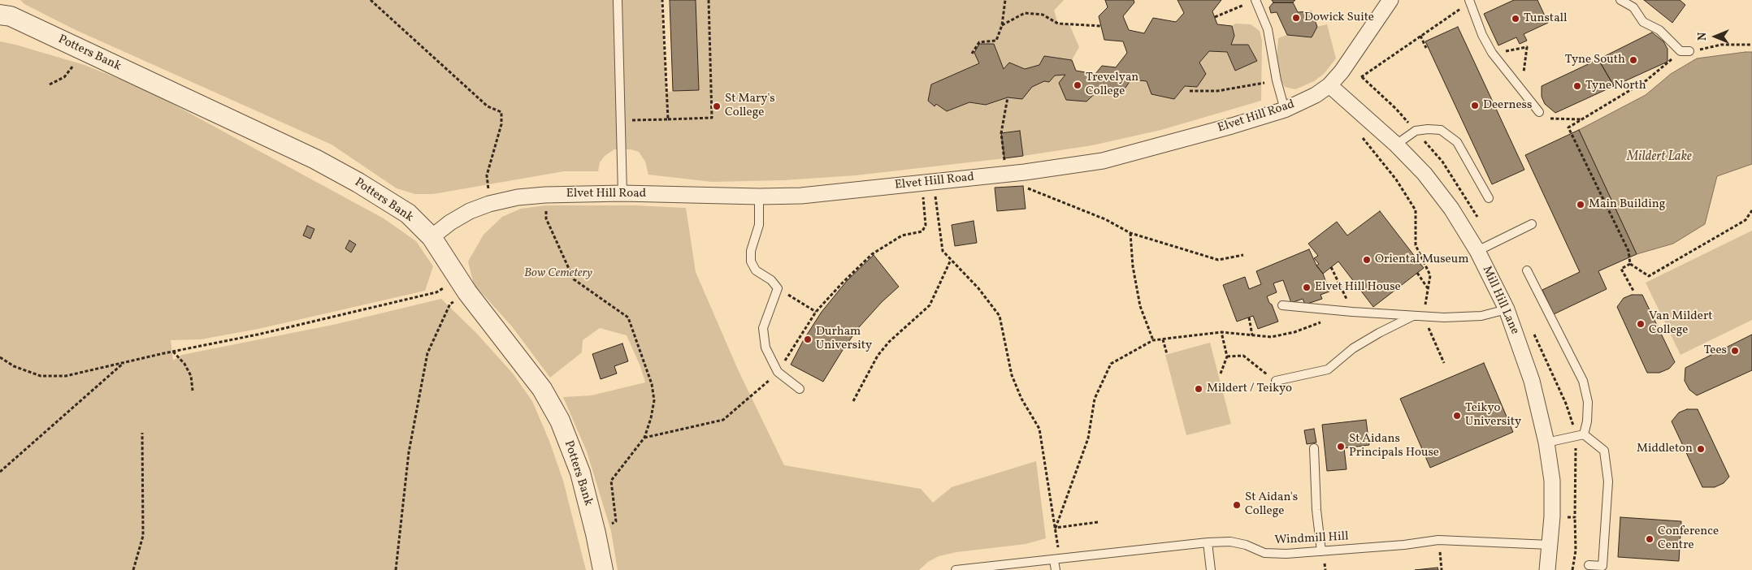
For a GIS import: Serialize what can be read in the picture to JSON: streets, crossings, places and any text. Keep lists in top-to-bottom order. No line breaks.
{"streets":{"street":["Potters Bank","Elvet Hill Road","Mill Hill Lane"],"lane":["Windmill Hill"]},"crossings":[["Potters Bank","Elvet Hill Road"],["Elvet Hill Road","Mill Hill Lane"],["Mill Hill Lane","Windmill Hill"]],"water":["Mildert Lake"],"parks":["Bow Cemetery"],"places":["Dowick Suite","Tunstall","Tyne South","Trevelyan College","Tyne North","Deerness","St Mary's College","Main Building","Oriental Museum","Elvet Hill House","Van Mildert College","Durham University","Tees","Mildert / Teikyo","Teikyo University","St Aidans Principals House","Middleton","St Aidan's College","Conference Centre"],"north":"left"}
